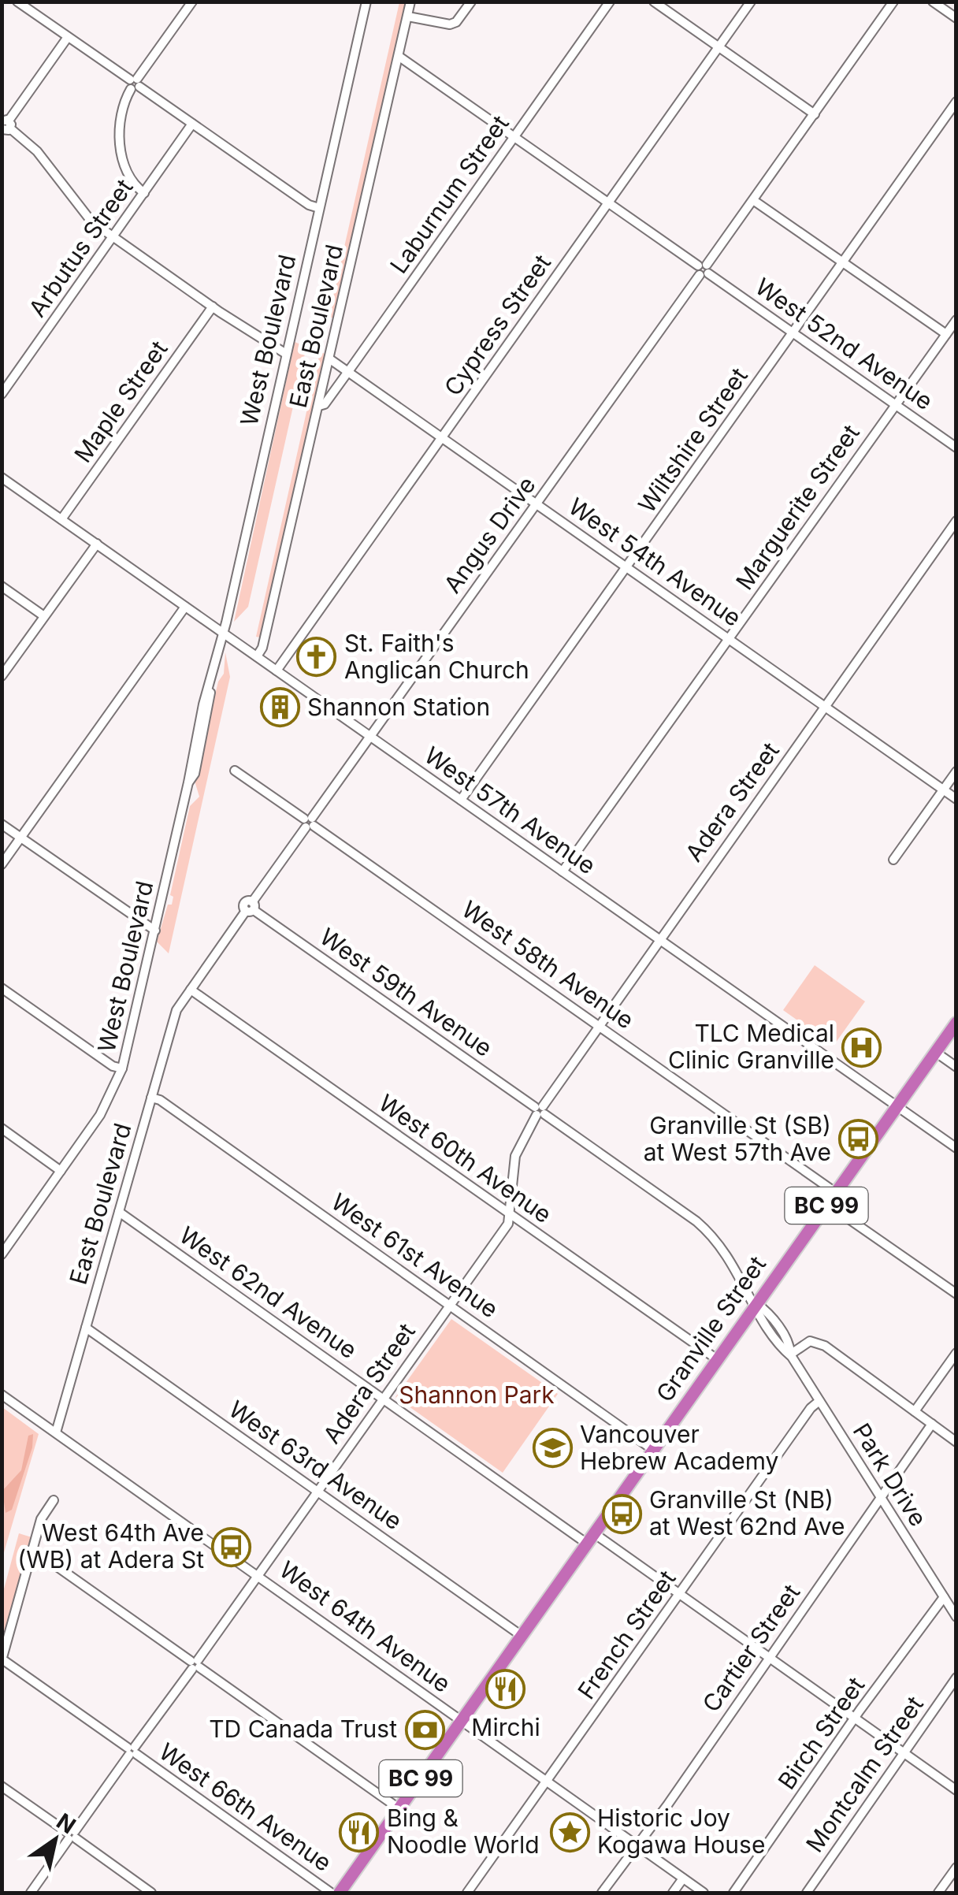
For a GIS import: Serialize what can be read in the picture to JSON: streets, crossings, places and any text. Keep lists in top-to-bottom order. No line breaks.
{"streets":{"highway":["BC 99","Granville Street"],"street":["Laburnum Street","Arbutus Street","Cypress Street","East Boulevard","West Boulevard","West 52nd Avenue","Maple Street","Wiltshire Street","Marguerite Street","Angus Drive","West 54th Avenue","Adera Street","West 57th Avenue","West 58th Avenue","West 59th Avenue","West 60th Avenue","West 61st Avenue","West 62nd Avenue","West 63rd Avenue","Park Drive","West 64th Avenue","French Street","Cartier Street","Birch Street","Montcalm Street","West 66th Avenue"]},"crossings":[["Laburnum Street","East Boulevard"],["Laburnum Street","West 52nd Avenue"],["Laburnum Street","West 54th Avenue"],["Cypress Street","West 52nd Avenue"],["Cypress Street","West 54th Avenue"],["Cypress Street","West 57th Avenue"],["East Boulevard","West 52nd Avenue"],["East Boulevard","Angus Drive"],["East Boulevard","West 54th Avenue"],["East Boulevard","West 57th Avenue"],["East Boulevard","West 60th Avenue"],["East Boulevard","West 61st Avenue"],["East Boulevard","West 62nd Avenue"],["East Boulevard","West 63rd Avenue"],["East Boulevard","West 64th Avenue"],["West Boulevard","West 57th Avenue"],["West 52nd Avenue","Wiltshire Street"],["West 52nd Avenue","Marguerite Street"],["West 52nd Avenue","Angus Drive"],["Maple Street","West 57th Avenue"],["Wiltshire Street","West 54th Avenue"],["Wiltshire Street","West 57th Avenue"],["Marguerite Street","West 54th Avenue"],["Marguerite Street","West 57th Avenue"],["Angus Drive","West 54th Avenue"],["Angus Drive","West 57th Avenue"],["Angus Drive","West 58th Avenue"],["Angus Drive","West 59th Avenue"],["Angus Drive","West 60th Avenue"],["West 54th Avenue","Adera Street"],["Adera Street","West 57th Avenue"],["Adera Street","West 58th Avenue"],["Adera Street","West 59th Avenue"],["Adera Street","West 60th Avenue"],["Adera Street","West 61st Avenue"],["Adera Street","West 62nd Avenue"],["Adera Street","West 63rd Avenue"],["Adera Street","West 64th Avenue"],["Adera Street","West 66th Avenue"],["West 57th Avenue","Granville Street"],["West 58th Avenue","Granville Street"],["West 59th Avenue","Granville Street"],["West 59th Avenue","Park Drive"],["West 60th Avenue","Granville Street"],["West 61st Avenue","Granville Street"],["West 62nd Avenue","Granville Street"],["West 62nd Avenue","French Street"],["West 62nd Avenue","Cartier Street"],["West 62nd Avenue","Birch Street"],["West 62nd Avenue","Montcalm Street"],["Granville Street","West 63rd Avenue"],["Granville Street","Park Drive"],["Granville Street","West 64th Avenue"],["Park Drive","French Street"],["Park Drive","Cartier Street"],["Park Drive","Birch Street"],["West 64th Avenue","French Street"],["West 64th Avenue","Cartier Street"]],"parks":["Shannon Park"],"places":{"church":["St. Faith's Anglican Church"],"building":["Shannon Station"],"hospital":["TLC Medical Clinic Granville"],"bus stop":["Granville St (SB) at West 57th Ave","Granville St (NB) at West 62nd Ave","West 64th Ave (WB) at Adera St"],"school or university":["Vancouver Hebrew Academy"],"restaurant":["Mirchi","Bing & Noodle World"],"bank":["TD Canada Trust"],"place":["Historic Joy Kogawa House"]},"north":"top right"}
